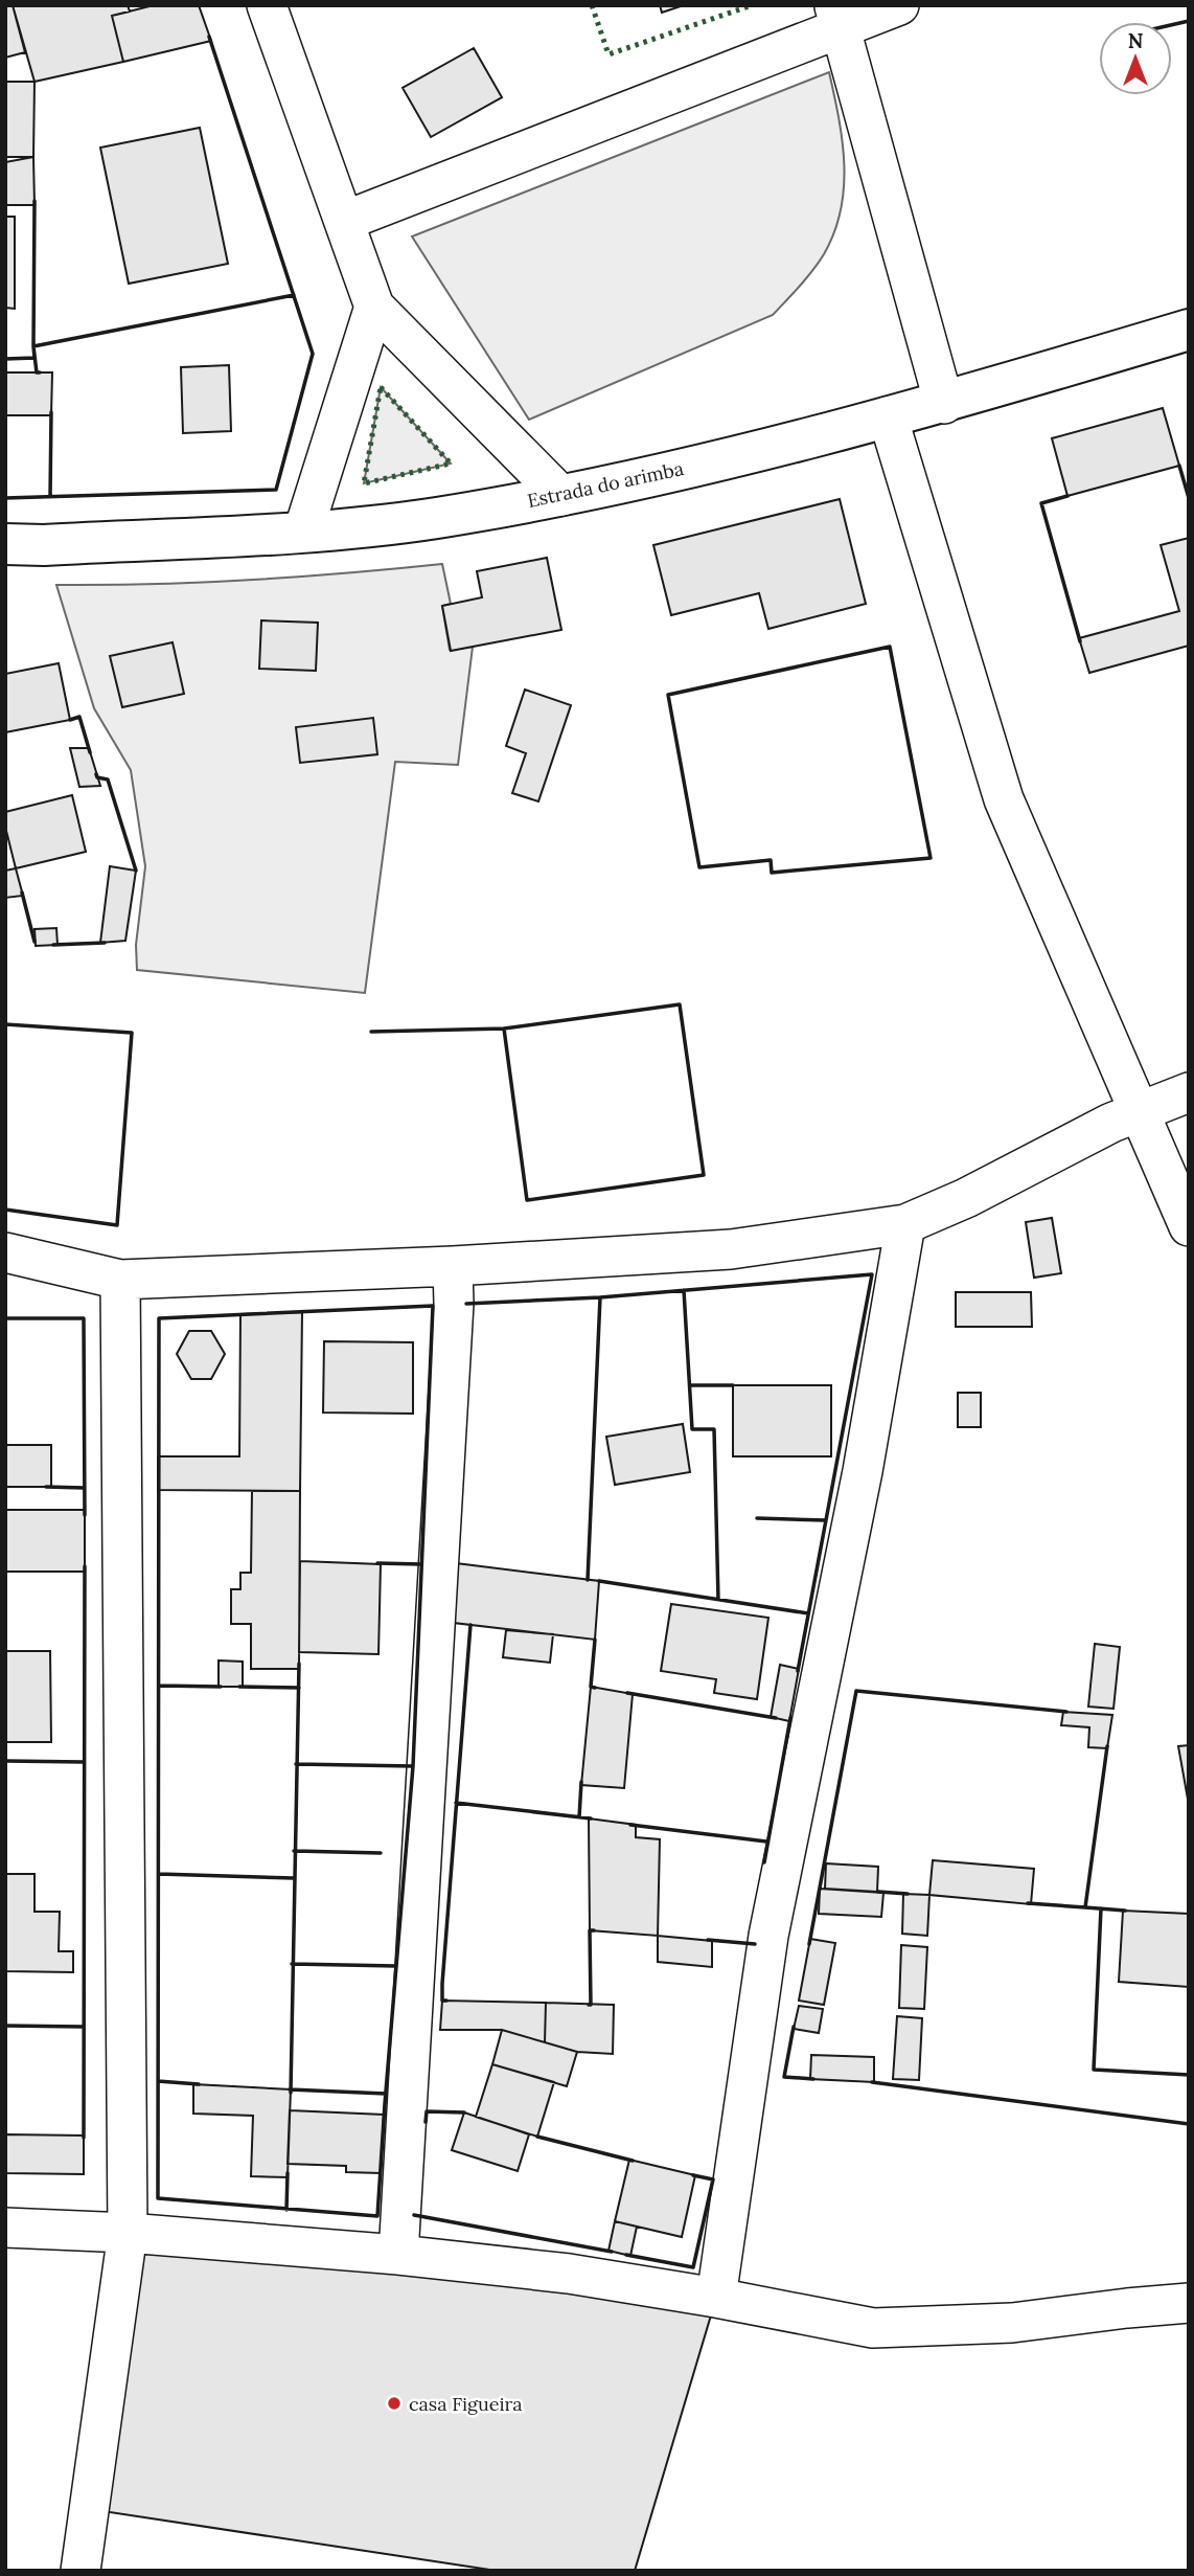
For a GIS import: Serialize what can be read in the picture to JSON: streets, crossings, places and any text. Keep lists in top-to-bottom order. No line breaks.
{"streets":{"main road":["Estrada do arimba"]},"places":["casa Figueira"],"north":"top"}
